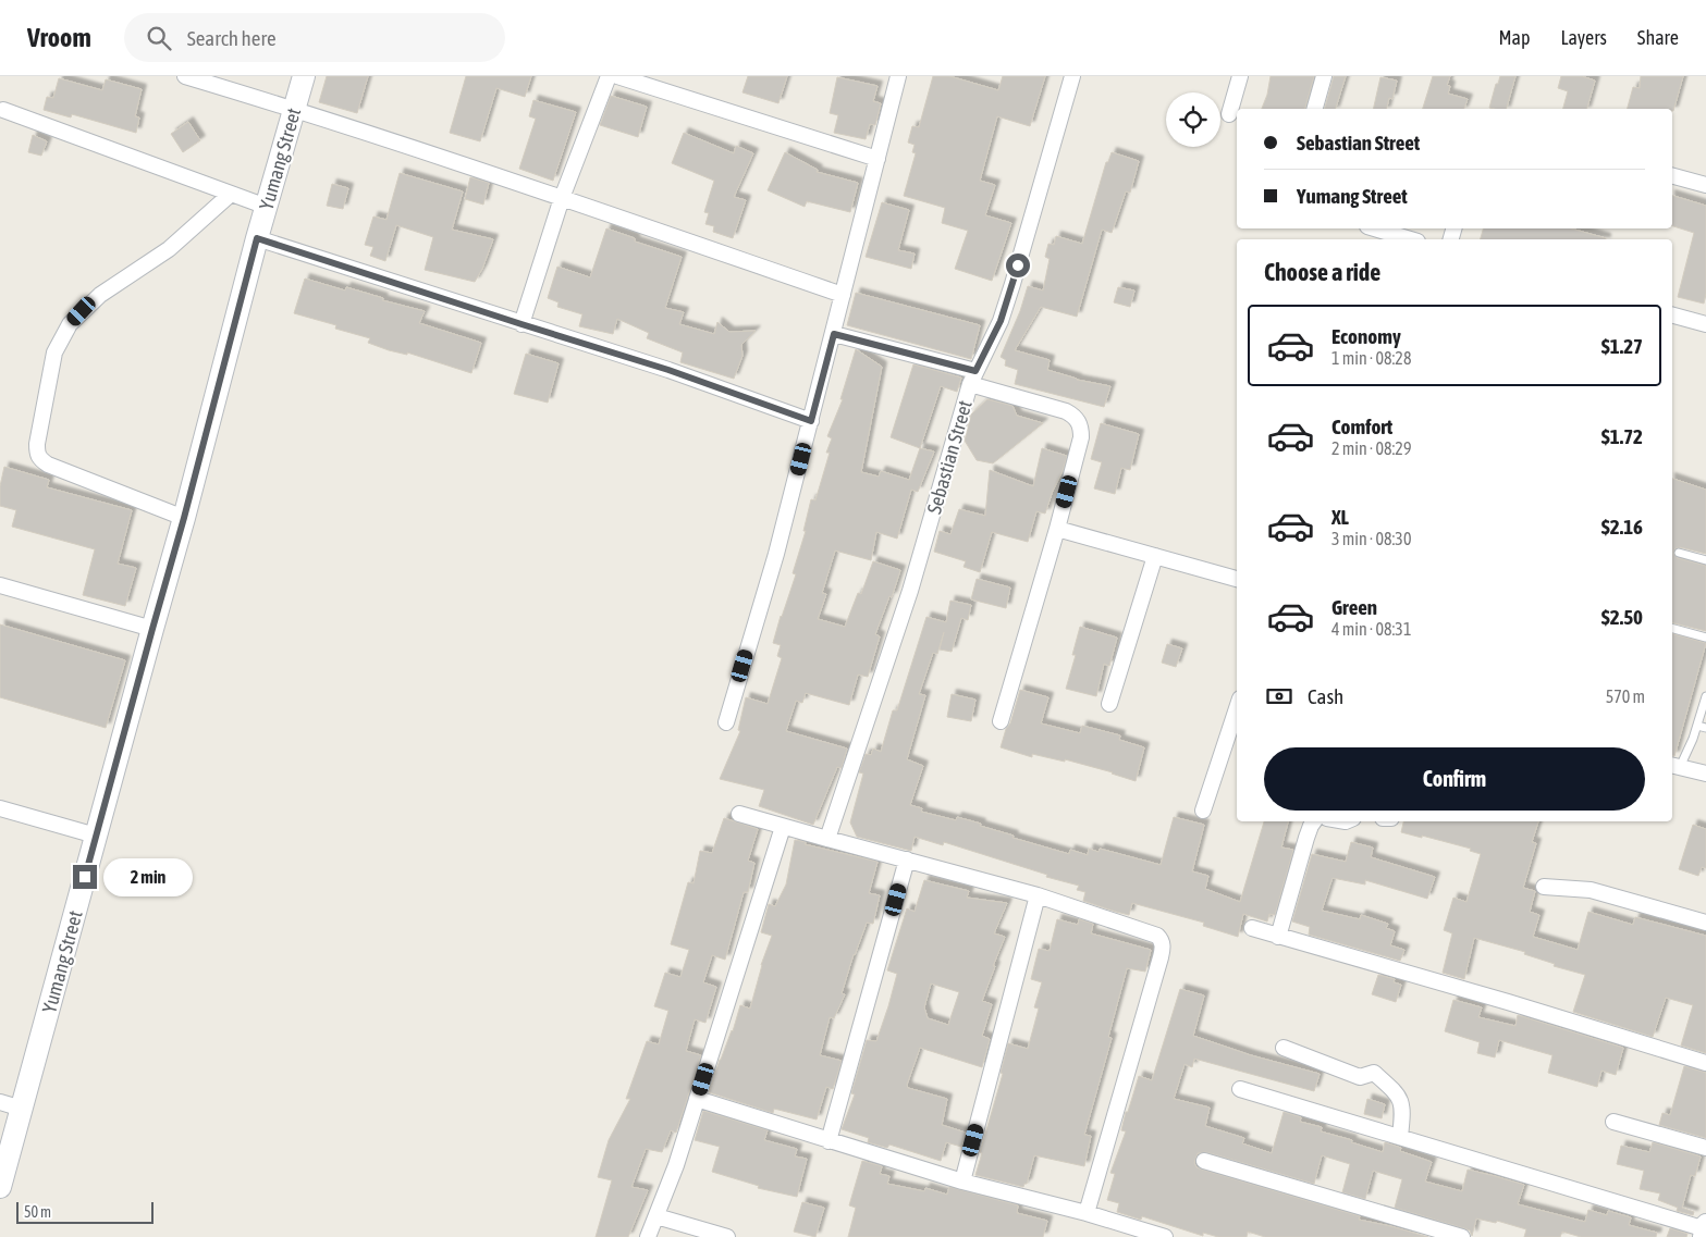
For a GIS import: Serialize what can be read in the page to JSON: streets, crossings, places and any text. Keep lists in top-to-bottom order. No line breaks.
{"streets":{"main road":["Yumang Street"],"street":["Sebastian Street"]},"scale_bar":"50 m","page":{"header":"Vroom","search":"Search here","nav":["Map","Layers","Share"],"banner":["Sebastian Street","Yumang Street"],"heading":"Choose a ride","list":[{"name":"Economy","note":"1 min · 08:28","value":"$1.27"},{"name":"Comfort","note":"2 min · 08:29","value":"$1.72"},{"name":"XL","note":"3 min · 08:30","value":"$2.16"},{"name":"Green","note":"4 min · 08:31","value":"$2.50"}],"pay":["Cash","570 m"],"buttons":"Confirm","bubble":"2 min","scale":"50 m"}}
